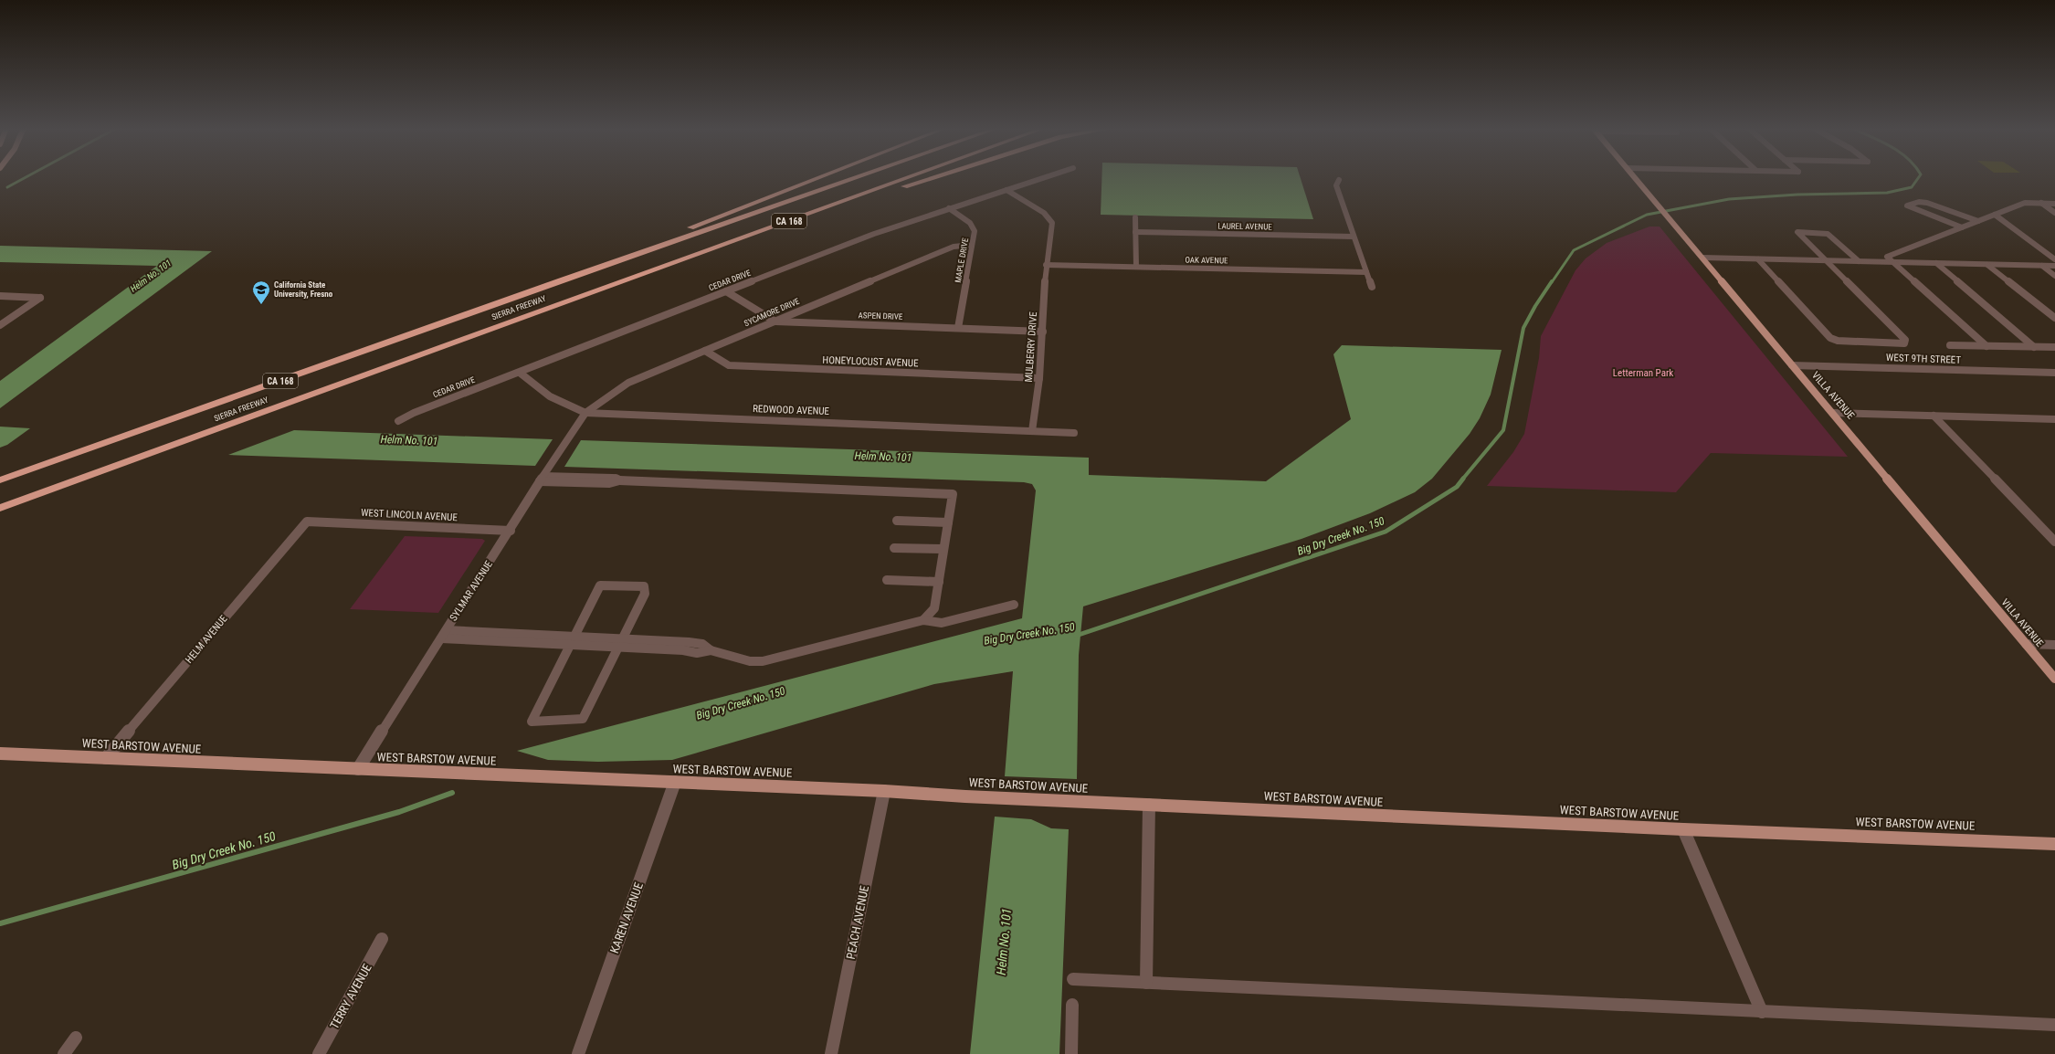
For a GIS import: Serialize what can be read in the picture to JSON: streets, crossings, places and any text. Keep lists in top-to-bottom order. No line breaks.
{"streets":{"highway":["CA 168","SIERRA FREEWAY"],"main road":["VILLA AVENUE","WEST BARSTOW AVENUE"],"street":["LAUREL AVENUE","MAPLE DRIVE","OAK AVENUE","CEDAR DRIVE","SYCAMORE DRIVE","ASPEN DRIVE","MULBERRY DRIVE","WEST 9TH STREET","HONEYLOCUST AVENUE","REDWOOD AVENUE","WEST LINCOLN AVENUE","SYLMAR AVENUE","HELM AVENUE","KAREN AVENUE","PEACH AVENUE","TERRY AVENUE"]},"crossings":[["MAPLE DRIVE","CEDAR DRIVE"],["MAPLE DRIVE","SYCAMORE DRIVE"],["MAPLE DRIVE","ASPEN DRIVE"],["OAK AVENUE","MULBERRY DRIVE"],["CEDAR DRIVE","ASPEN DRIVE"],["CEDAR DRIVE","MULBERRY DRIVE"],["CEDAR DRIVE","REDWOOD AVENUE"],["SYCAMORE DRIVE","ASPEN DRIVE"],["SYCAMORE DRIVE","HONEYLOCUST AVENUE"],["SYCAMORE DRIVE","REDWOOD AVENUE"],["SYCAMORE DRIVE","SYLMAR AVENUE"],["ASPEN DRIVE","MULBERRY DRIVE"],["MULBERRY DRIVE","HONEYLOCUST AVENUE"],["MULBERRY DRIVE","REDWOOD AVENUE"],["WEST 9TH STREET","VILLA AVENUE"],["REDWOOD AVENUE","SYLMAR AVENUE"],["WEST LINCOLN AVENUE","SYLMAR AVENUE"],["WEST LINCOLN AVENUE","HELM AVENUE"],["SYLMAR AVENUE","WEST BARSTOW AVENUE"],["HELM AVENUE","WEST BARSTOW AVENUE"],["WEST BARSTOW AVENUE","KAREN AVENUE"],["WEST BARSTOW AVENUE","PEACH AVENUE"]],"water":["Helm No. 101","Big Dry Creek No. 150"],"parks":["Letterman Park"],"places":{"school or university":["California State University, Fresno"]}}
